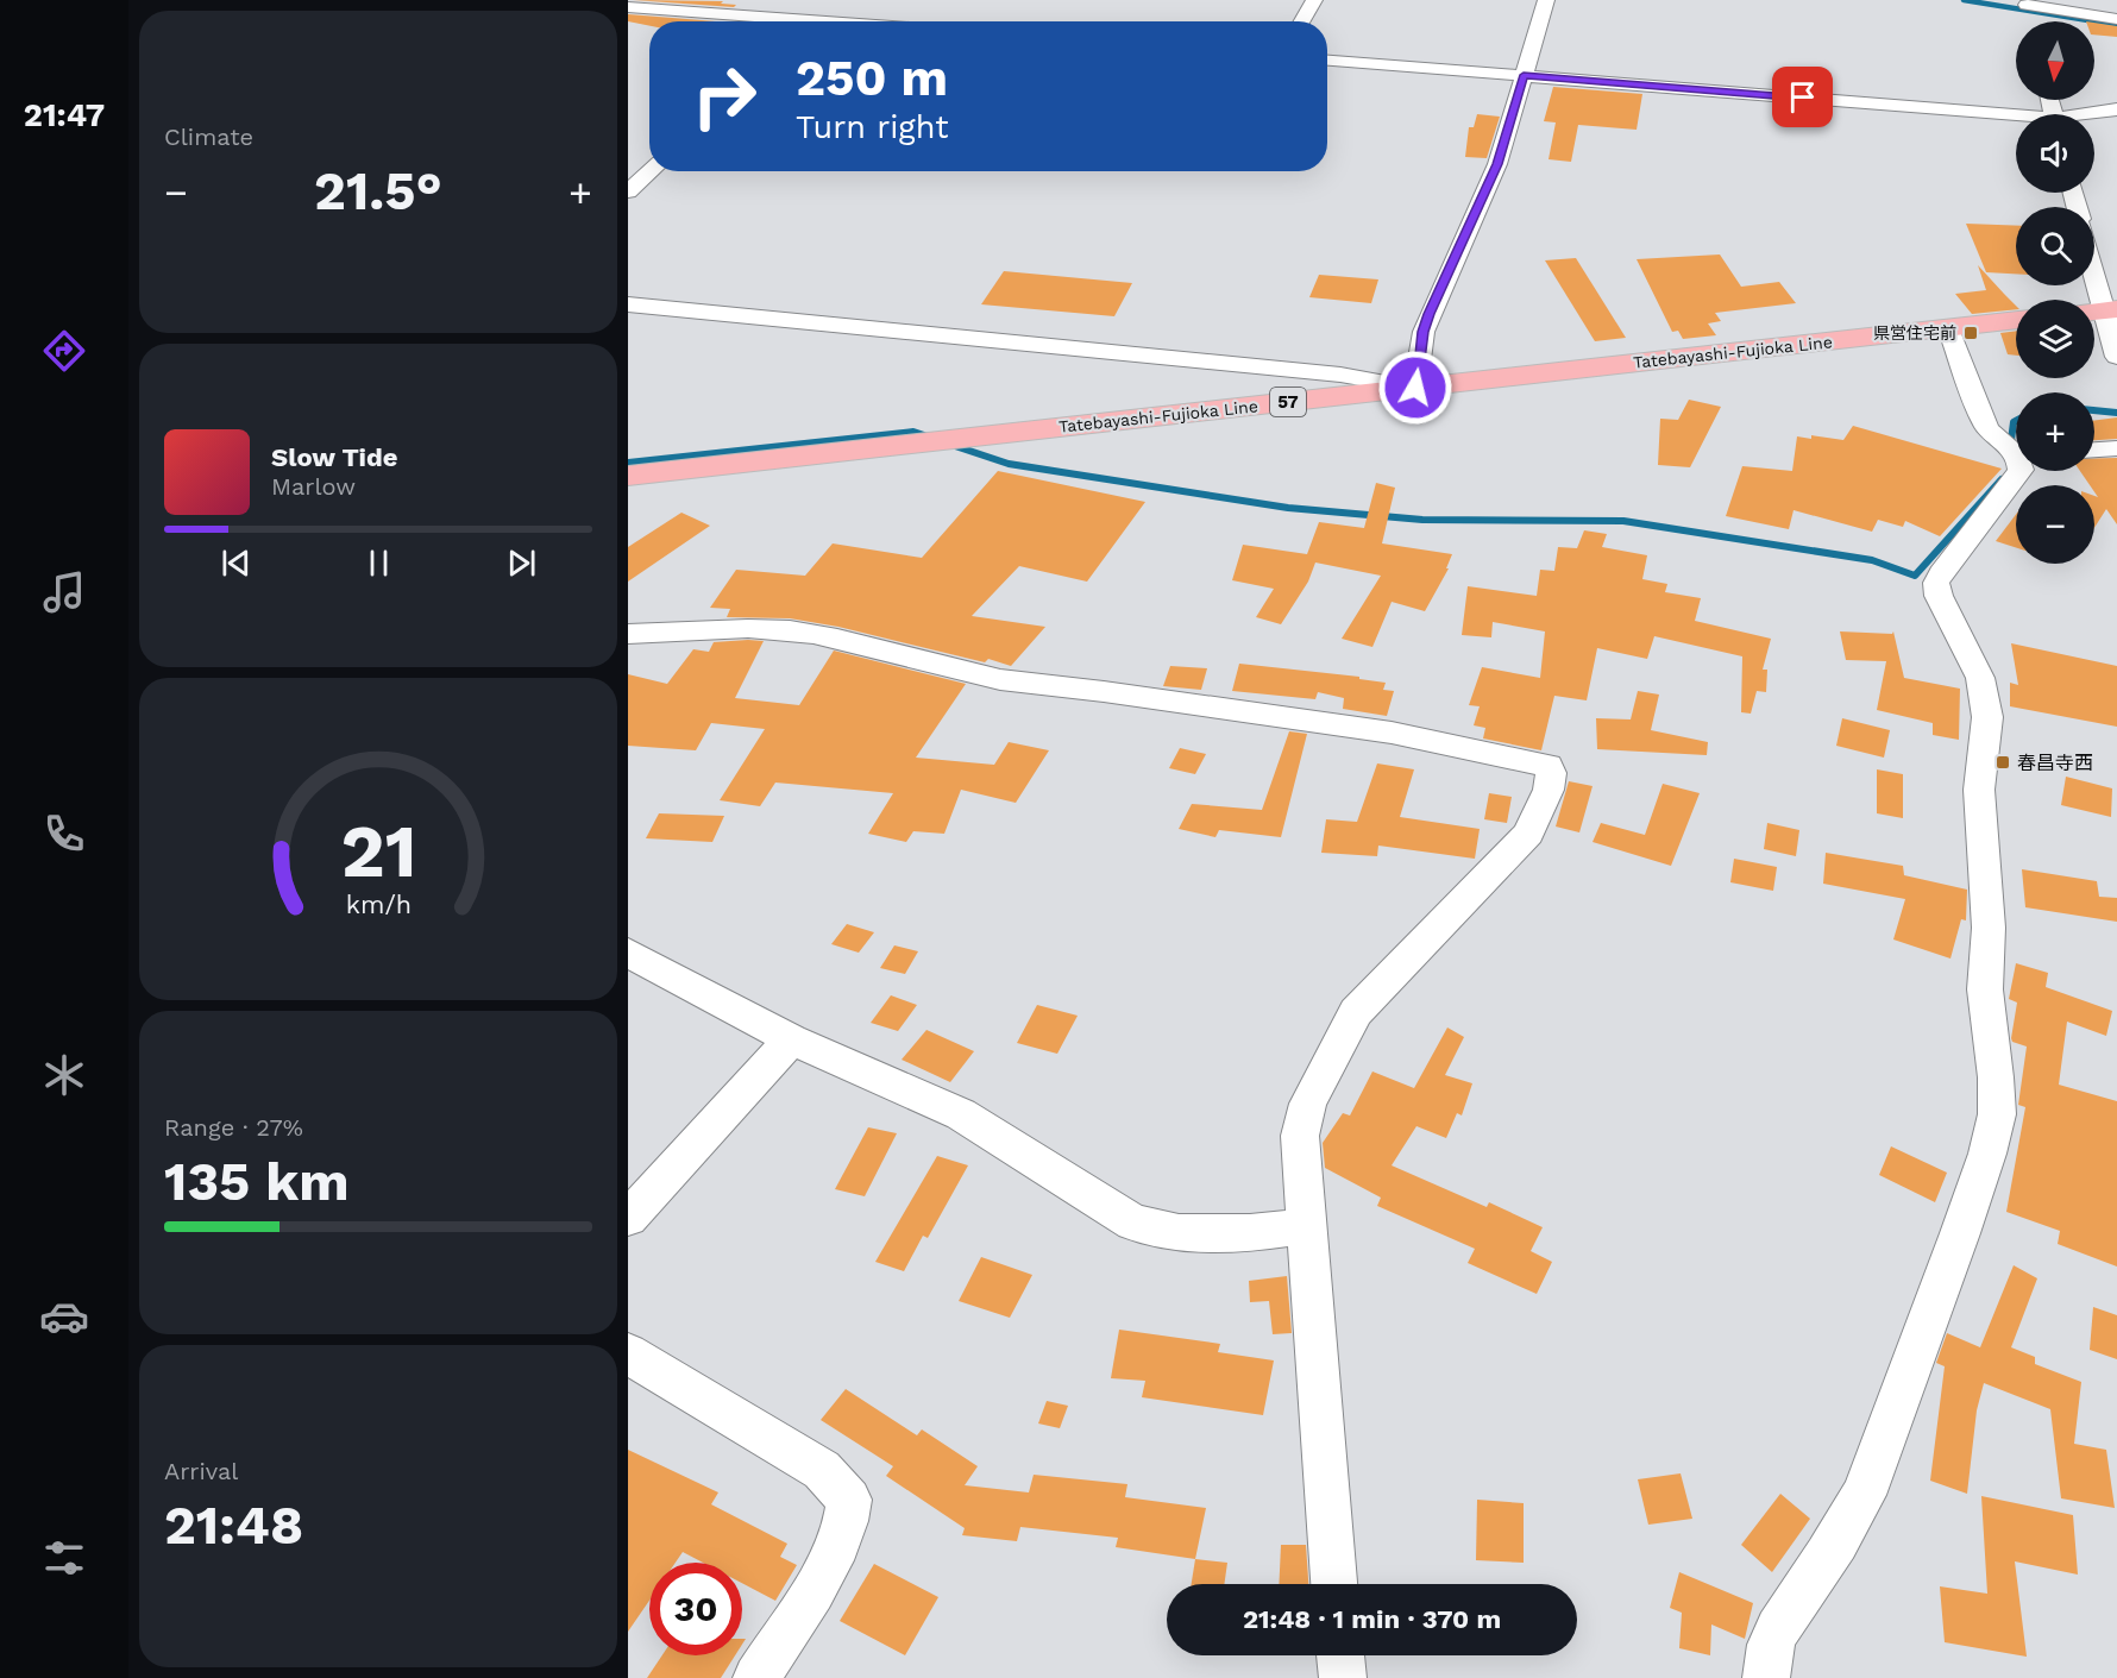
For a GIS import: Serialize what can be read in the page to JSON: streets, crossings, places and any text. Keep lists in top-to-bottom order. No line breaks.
{"streets":{"main road":["Tatebayashi-Fujioka Line","57"]},"places":{"transit":["県営住宅前","春昌寺西"]},"north":"bottom","page":{"tabs":"21:47","tile":["Climate",["Range · 27%","135 km"],["Arrival","21:48"]],"map_buttons":["+","−"],"turn":["250 m","Turn right"],"heat":["−","21.5°","+"],"song":["Slow Tide","Marlow"],"limit":"30","trip":"21:48 · 1 min · 370 m","gauge":["21","km/h"]}}
